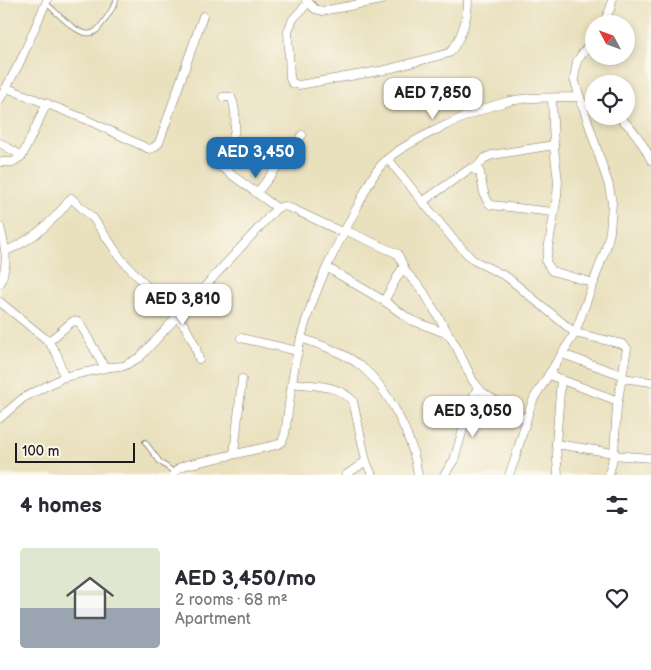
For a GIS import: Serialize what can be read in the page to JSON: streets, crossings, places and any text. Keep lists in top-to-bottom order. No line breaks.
{"scale_bar":"100 m","north":"top left","page":{"price":["AED 7,850","AED 3,450","AED 3,810","AED 3,050"],"scale":"100 m","heading":"4 homes","list":[{"name":"AED 3,450/mo","note":"2 rooms · 68 m² · Apartment"}]}}
